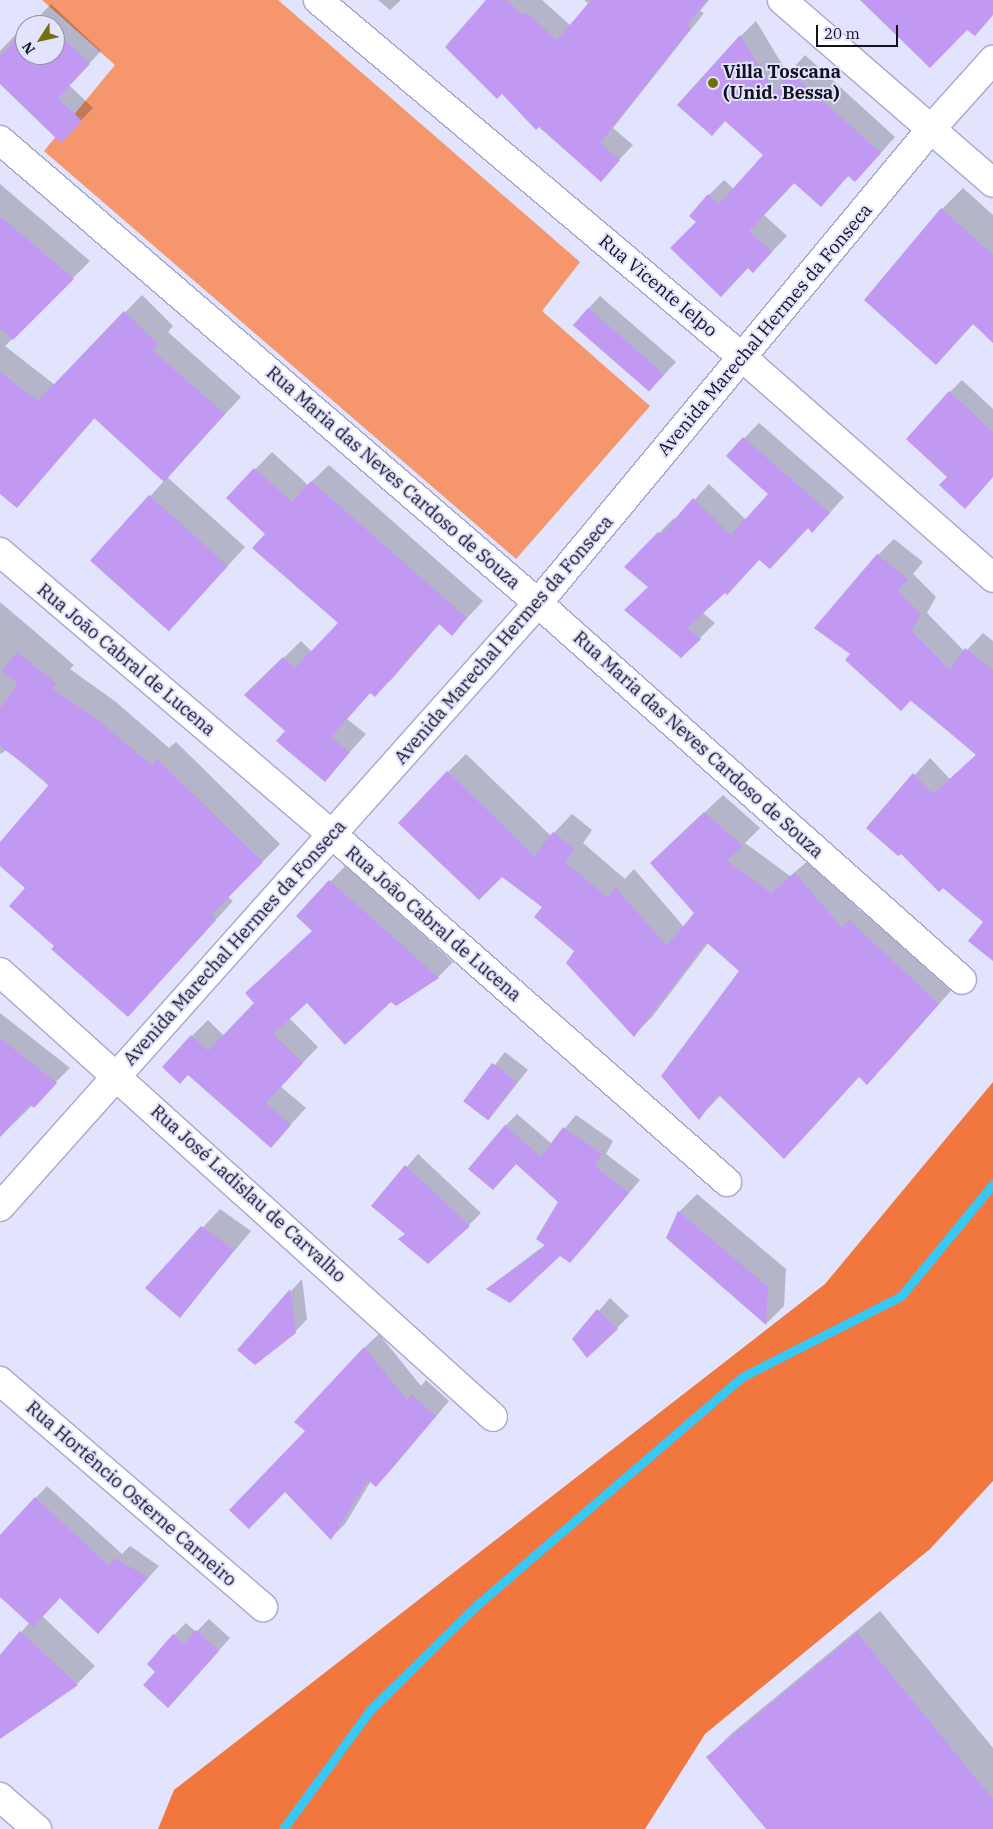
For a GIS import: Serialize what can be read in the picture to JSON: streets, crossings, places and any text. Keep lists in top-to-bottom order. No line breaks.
{"streets":{"street":["Rua Vicente Ielpo","Avenida Marechal Hermes da Fonseca","Rua Maria das Neves Cardoso de Souza","Rua João Cabral de Lucena","Rua José Ladislau de Carvalho","Rua Hortêncio Osterne Carneiro"]},"crossings":[["Rua Vicente Ielpo","Avenida Marechal Hermes da Fonseca"],["Avenida Marechal Hermes da Fonseca","Rua Maria das Neves Cardoso de Souza"],["Avenida Marechal Hermes da Fonseca","Rua João Cabral de Lucena"],["Avenida Marechal Hermes da Fonseca","Rua José Ladislau de Carvalho"]],"places":["Villa Toscana (Unid. Bessa)"],"scale_bar":"20 m","north":"bottom left"}
